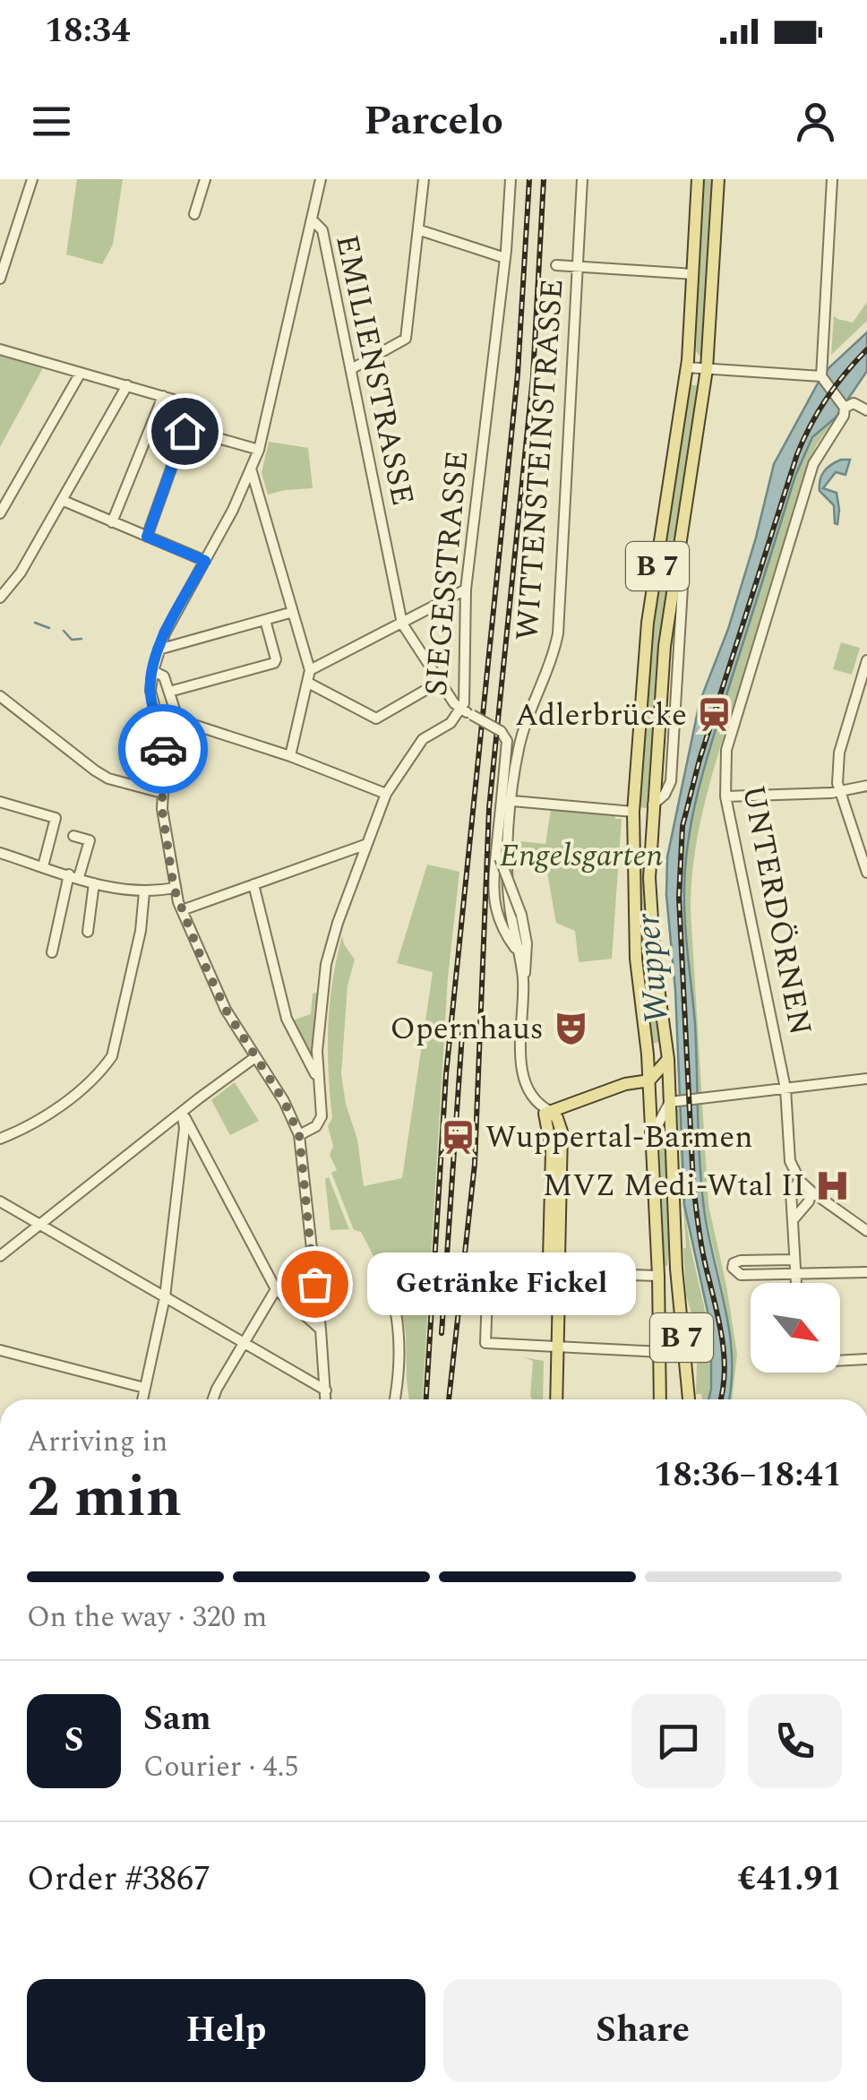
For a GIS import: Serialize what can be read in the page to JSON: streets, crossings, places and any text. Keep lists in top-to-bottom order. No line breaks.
{"streets":{"main road":["B 7"],"street":["EMILIENSTRASSE","WITTENSTEINSTRASSE","SIEGESSTRASSE","UNTERDÖRNEN"]},"crossings":[["EMILIENSTRASSE","WITTENSTEINSTRASSE"],["EMILIENSTRASSE","SIEGESSTRASSE"]],"water":["Wupper"],"parks":["Engelsgarten"],"places":{"station":["Adlerbrücke","Wuppertal-Barmen"],"theatre":["Opernhaus"],"hospital":["MVZ Medi-Wtal II"],"other":["Getränke Fickel"]},"north":"bottom right","page":{"status":"18:34","header":"Parcelo","bubble":"Getränke Fickel","heading":["2 min","Arriving in","18:36–18:41"],"panel":["Sam","Courier · 4.5","Order #3867","€41.91"],"bar":"On the way · 320 m","round":"S","buttons":["Help","Share"]}}
